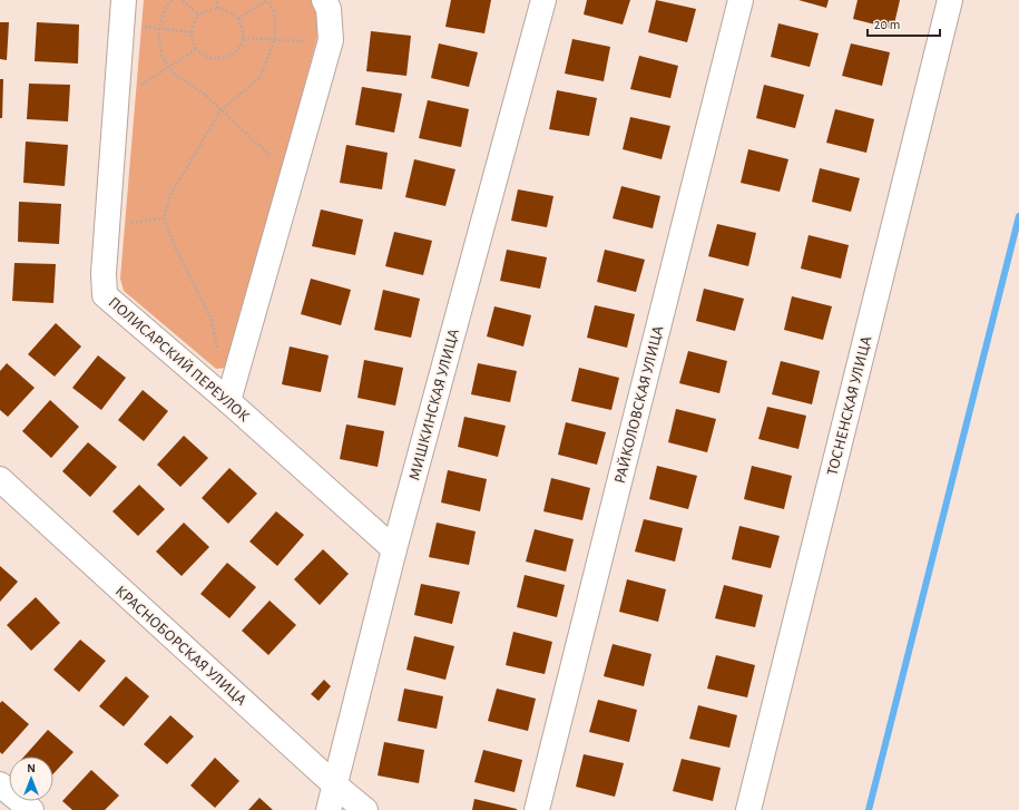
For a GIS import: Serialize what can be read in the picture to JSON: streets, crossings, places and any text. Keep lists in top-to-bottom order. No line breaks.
{"streets":{"street":["ПОЛИСАРСКИЙ ПЕРЕУЛОК","МИШКИНСКАЯ УЛИЦА","РАЙКОЛОВСКАЯ УЛИЦА","ТОСНЕНСКАЯ УЛИЦА","КРАСНОБОРСКАЯ УЛИЦА"]},"crossings":[["ПОЛИСАРСКИЙ ПЕРЕУЛОК","МИШКИНСКАЯ УЛИЦА"],["МИШКИНСКАЯ УЛИЦА","КРАСНОБОРСКАЯ УЛИЦА"]],"scale_bar":"20 m","north":"top"}
